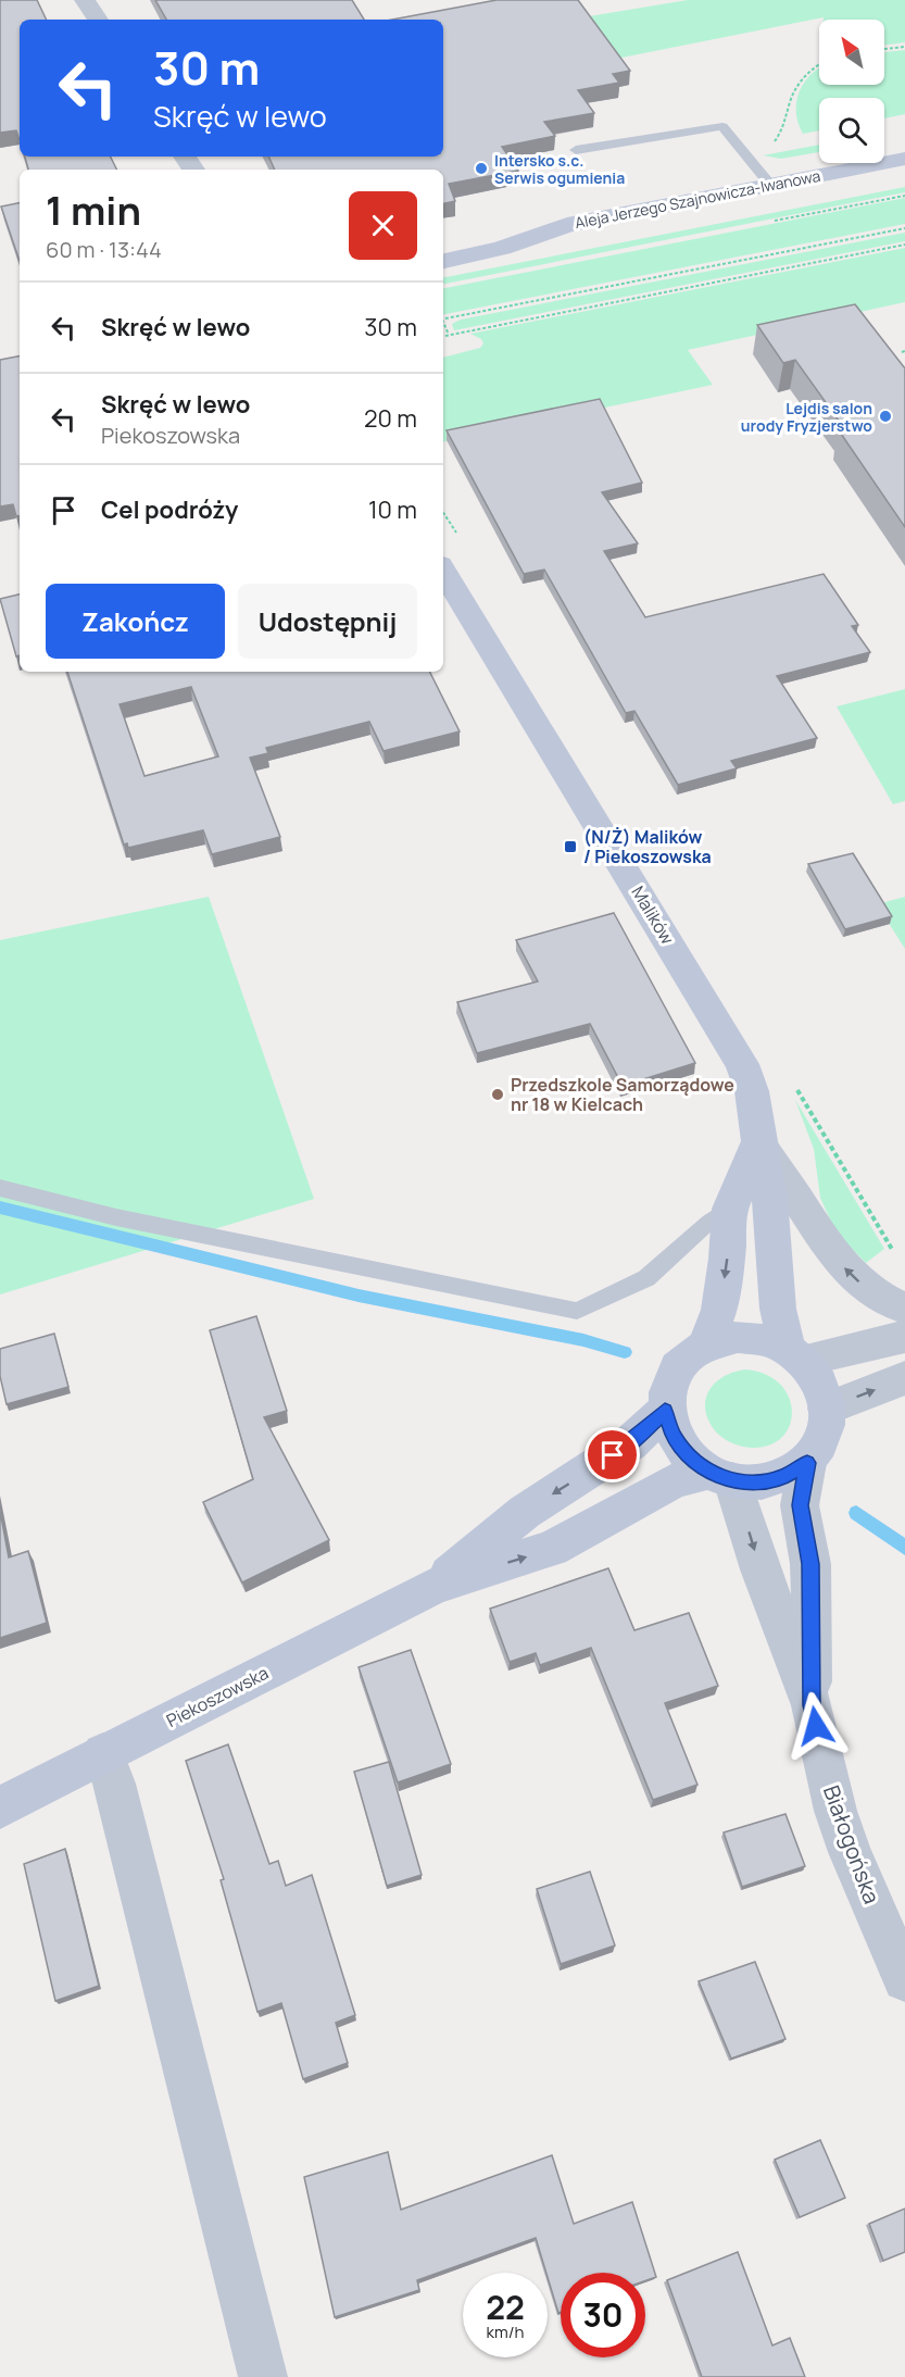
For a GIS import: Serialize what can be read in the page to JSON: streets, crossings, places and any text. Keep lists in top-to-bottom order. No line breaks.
{"streets":{"main road":["Aleja Jerzego Szajnowicza-Iwanowa","Malików","Piekoszowska"],"street":["Białogońska"]},"crossings":[["Malików","Piekoszowska"],["Malików","Białogońska"],["Piekoszowska","Białogońska"]],"places":{"other":["Intersko s.c. Serwis ogumienia","Lejdis salon urody Fryzjerstwo","Przedszkole Samorządowe nr 18 w Kielcach"],"transit":["(N/Ż) Malików / Piekoszowska"]},"north":"top left","page":{"turn":["30 m","Skręć w lewo"],"heading":["1 min","60 m · 13:44"],"list":[{"name":"Skręć w lewo","value":"30 m"},{"name":"Skręć w lewo","note":"Piekoszowska","value":"20 m"},{"name":"Cel podróży","value":"10 m"}],"buttons":["Zakończ","Udostępnij"],"speed":"22 km/h","limit":"30"}}
